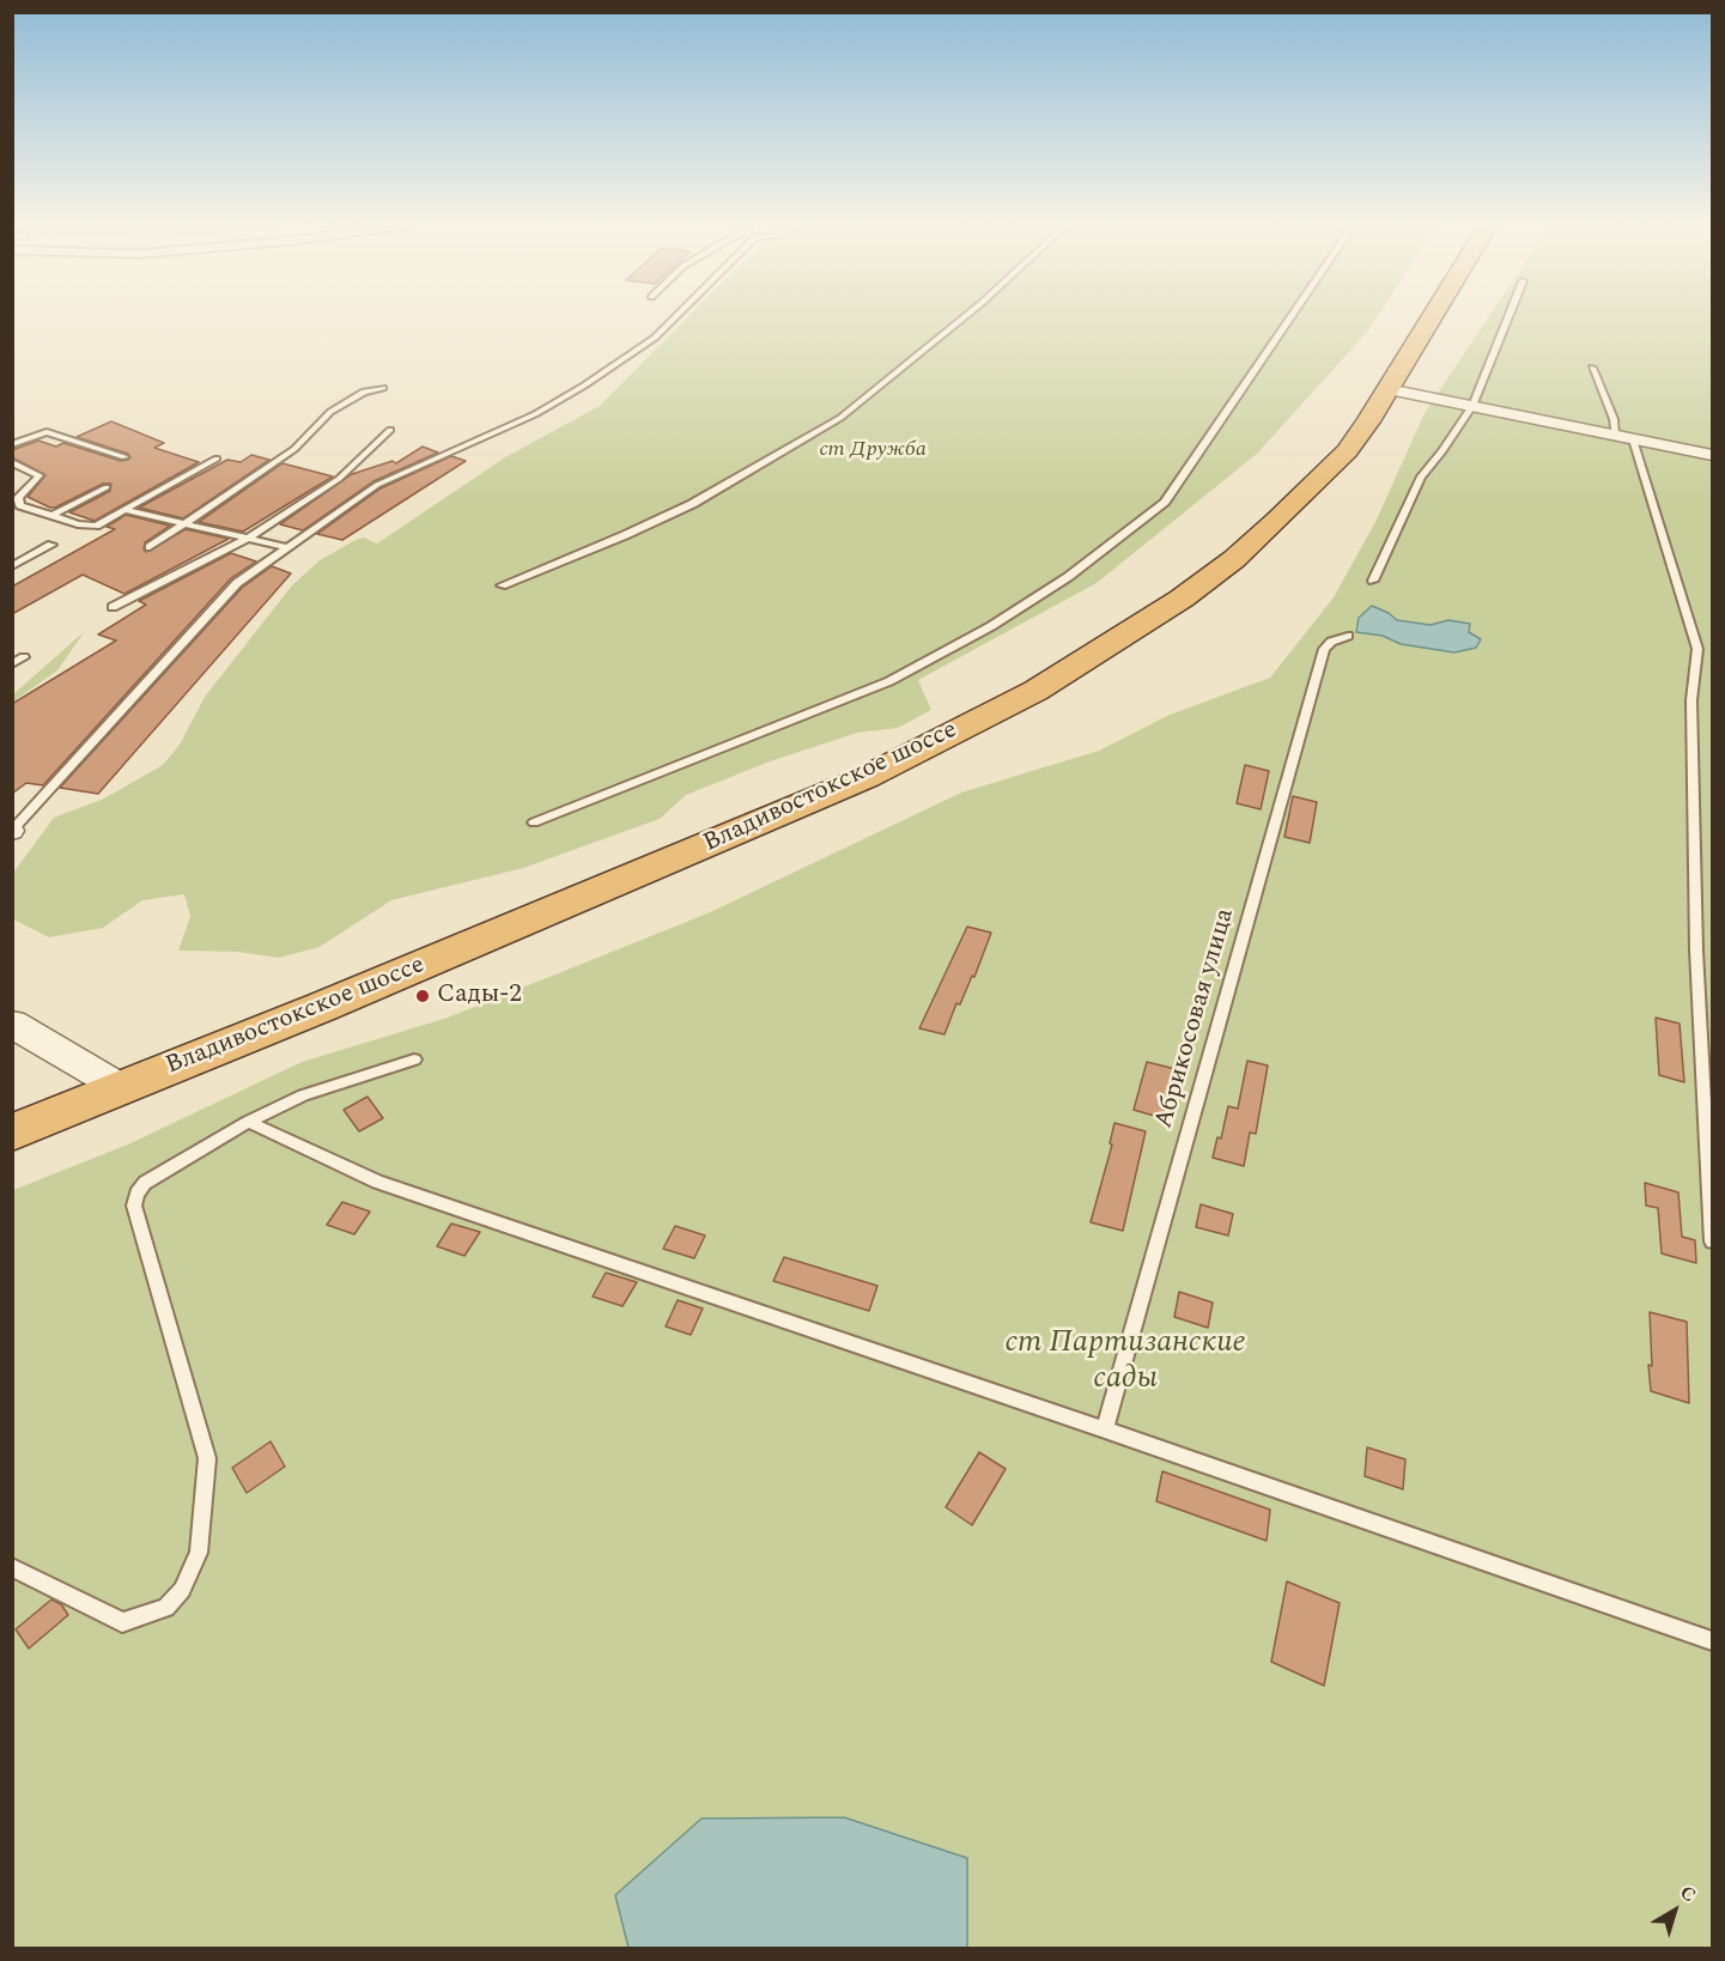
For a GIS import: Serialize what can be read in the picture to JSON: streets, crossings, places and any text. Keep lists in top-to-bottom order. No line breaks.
{"streets":{"highway":["Владивостокское шоссе"],"lane":["Абрикосовая улица"]},"parks":["ст Дружба","ст Партизанские сады"],"places":["Сады-2"],"north":"top right"}
